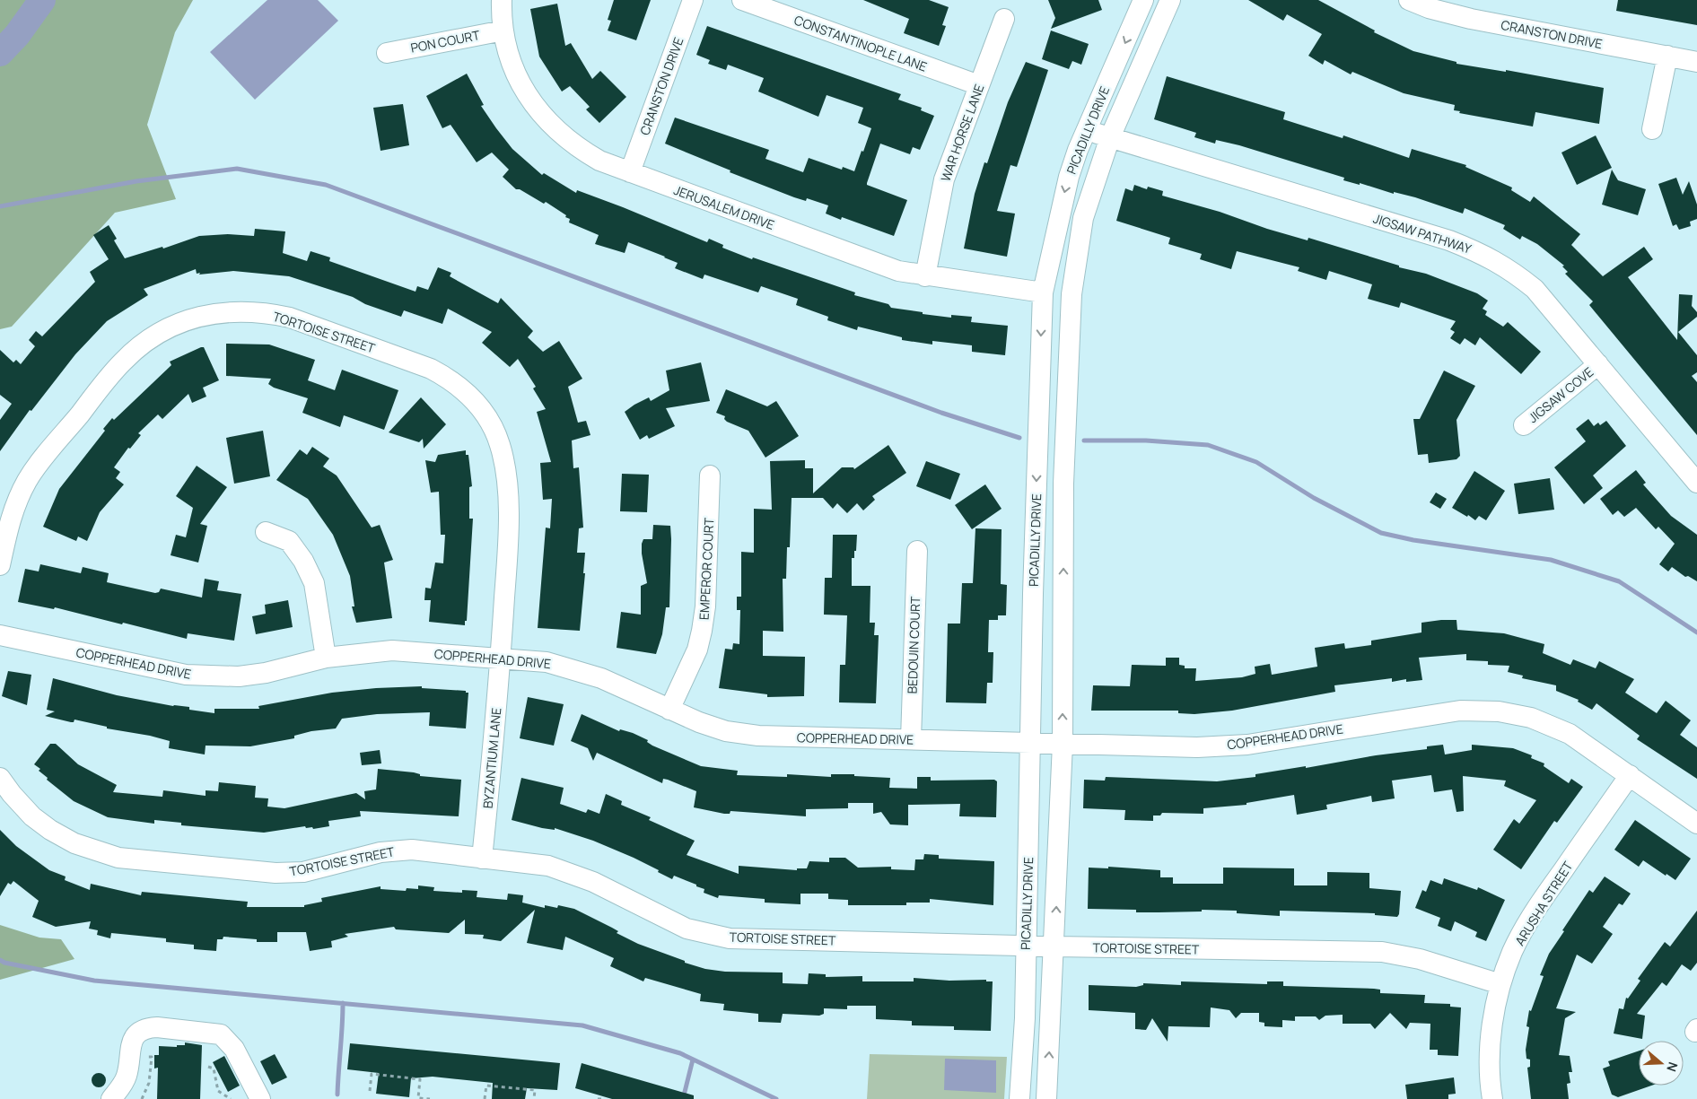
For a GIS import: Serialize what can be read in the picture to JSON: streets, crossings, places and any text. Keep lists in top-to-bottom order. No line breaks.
{"streets":{"street":["CRANSTON DRIVE","PON COURT","CONSTANTINOPLE LANE","PICADILLY DRIVE","WAR HORSE LANE","JERUSALEM DRIVE","JIGSAW PATHWAY","TORTOISE STREET","JIGSAW COVE","EMPEROR COURT","BEDOUIN COURT","COPPERHEAD DRIVE","BYZANTIUM LANE","ARUSHA STREET"]},"crossings":[["CRANSTON DRIVE","JERUSALEM DRIVE"],["PON COURT","JERUSALEM DRIVE"],["CONSTANTINOPLE LANE","WAR HORSE LANE"],["PICADILLY DRIVE","JERUSALEM DRIVE"],["PICADILLY DRIVE","JIGSAW PATHWAY"],["PICADILLY DRIVE","TORTOISE STREET"],["PICADILLY DRIVE","COPPERHEAD DRIVE"],["WAR HORSE LANE","JERUSALEM DRIVE"],["JIGSAW PATHWAY","JIGSAW COVE"],["TORTOISE STREET","COPPERHEAD DRIVE"],["TORTOISE STREET","BYZANTIUM LANE"],["TORTOISE STREET","ARUSHA STREET"],["EMPEROR COURT","COPPERHEAD DRIVE"],["BEDOUIN COURT","COPPERHEAD DRIVE"],["COPPERHEAD DRIVE","BYZANTIUM LANE"],["COPPERHEAD DRIVE","ARUSHA STREET"]],"north":"right"}
